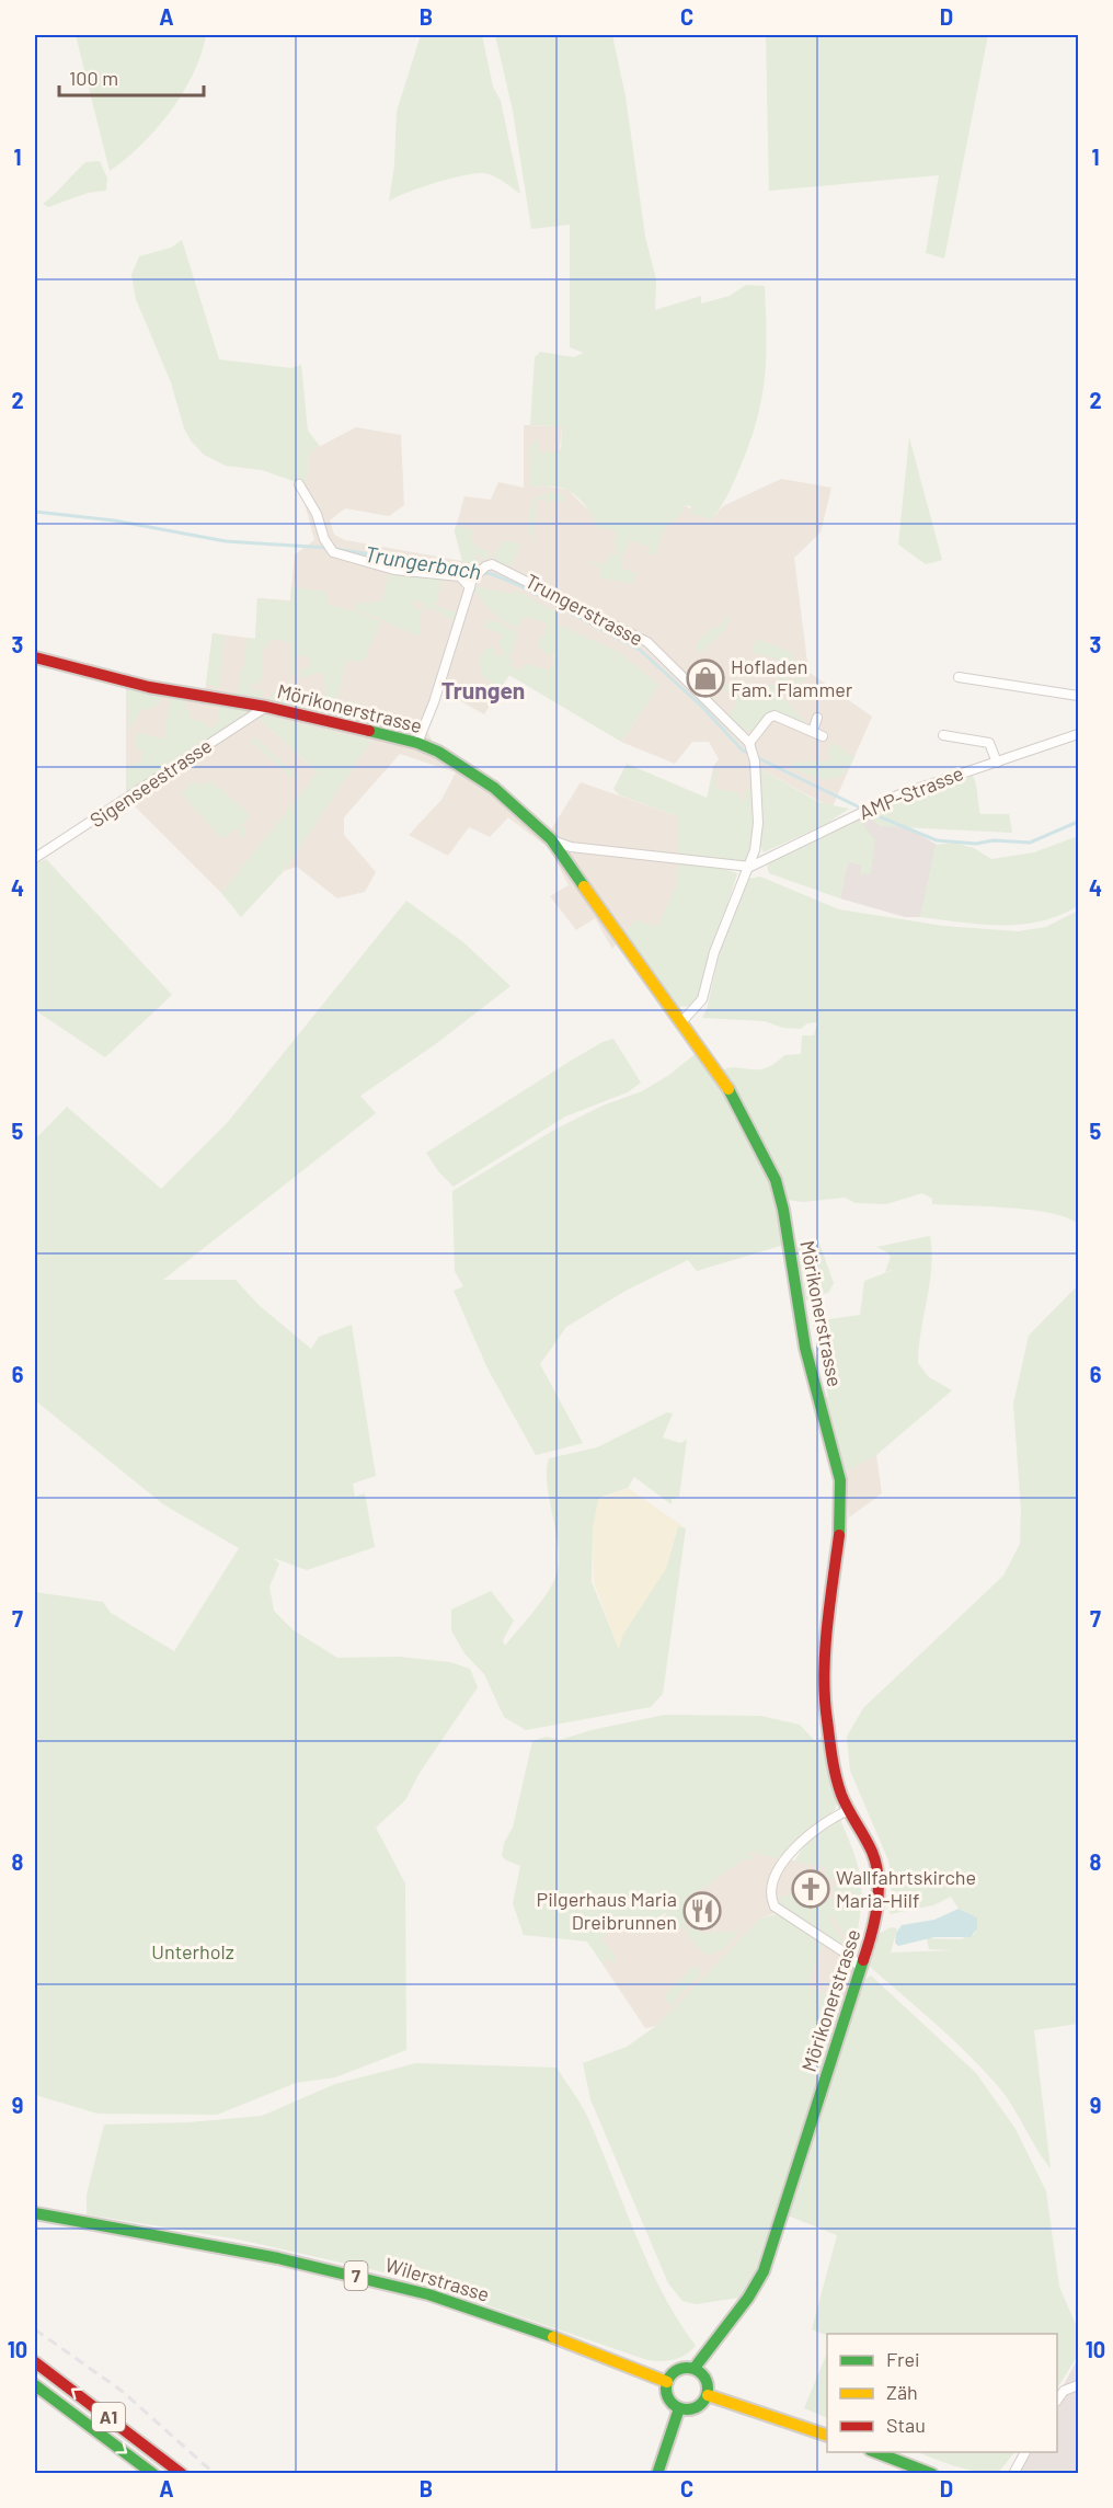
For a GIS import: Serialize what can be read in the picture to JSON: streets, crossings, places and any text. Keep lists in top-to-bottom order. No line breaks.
{"streets":{"main road":["Mörikonerstrasse","7","Wilerstrasse","A1"],"street":["Trungerstrasse","Sigenseestrasse","AMP-Strasse"]},"crossings":[["Mörikonerstrasse","Sigenseestrasse"],["Mörikonerstrasse","Wilerstrasse"]],"districts":["Trungen"],"water":["Trungerbach"],"parks":["Unterholz"],"places":{"shop":["Hofladen Fam. Flammer"],"church":["Wallfahrtskirche Maria-Hilf"],"restaurant":["Pilgerhaus Maria Dreibrunnen"]},"legend":["Frei","Zäh","Stau"],"scale_bar":"100 m","grid":{"columns":["A","B","C","D"],"rows":["1","2","3","4","5","6","7","8","9","10"]}}
